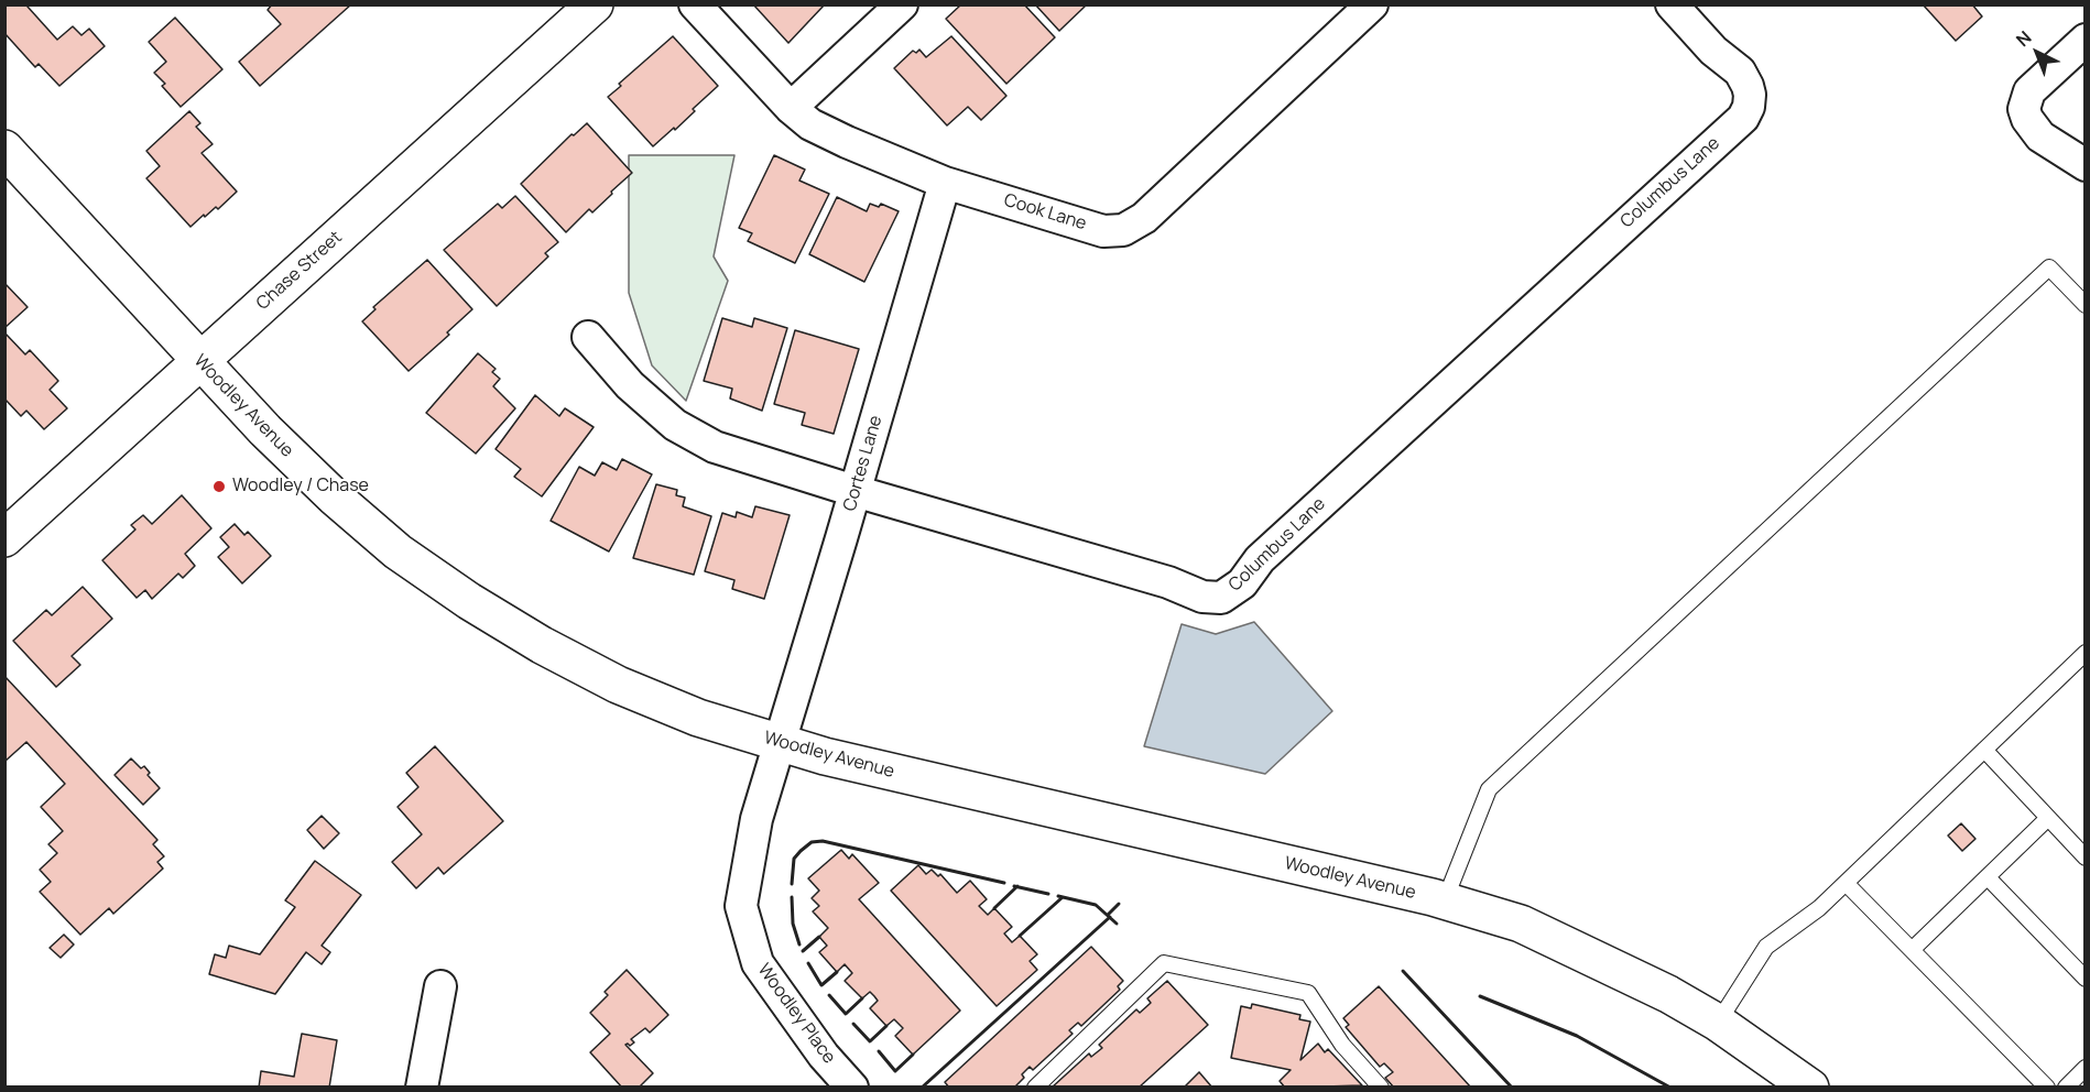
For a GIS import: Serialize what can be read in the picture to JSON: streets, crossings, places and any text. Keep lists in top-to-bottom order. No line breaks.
{"streets":{"main road":["Chase Street","Woodley Avenue"],"street":["Columbus Lane","Cook Lane","Cortes Lane","Woodley Place"]},"crossings":[["Columbus Lane","Cortes Lane"],["Cook Lane","Cortes Lane"],["Chase Street","Woodley Avenue"],["Woodley Avenue","Cortes Lane"],["Woodley Avenue","Woodley Place"],["Cortes Lane","Woodley Place"]],"places":["Woodley / Chase"],"north":"top left"}
